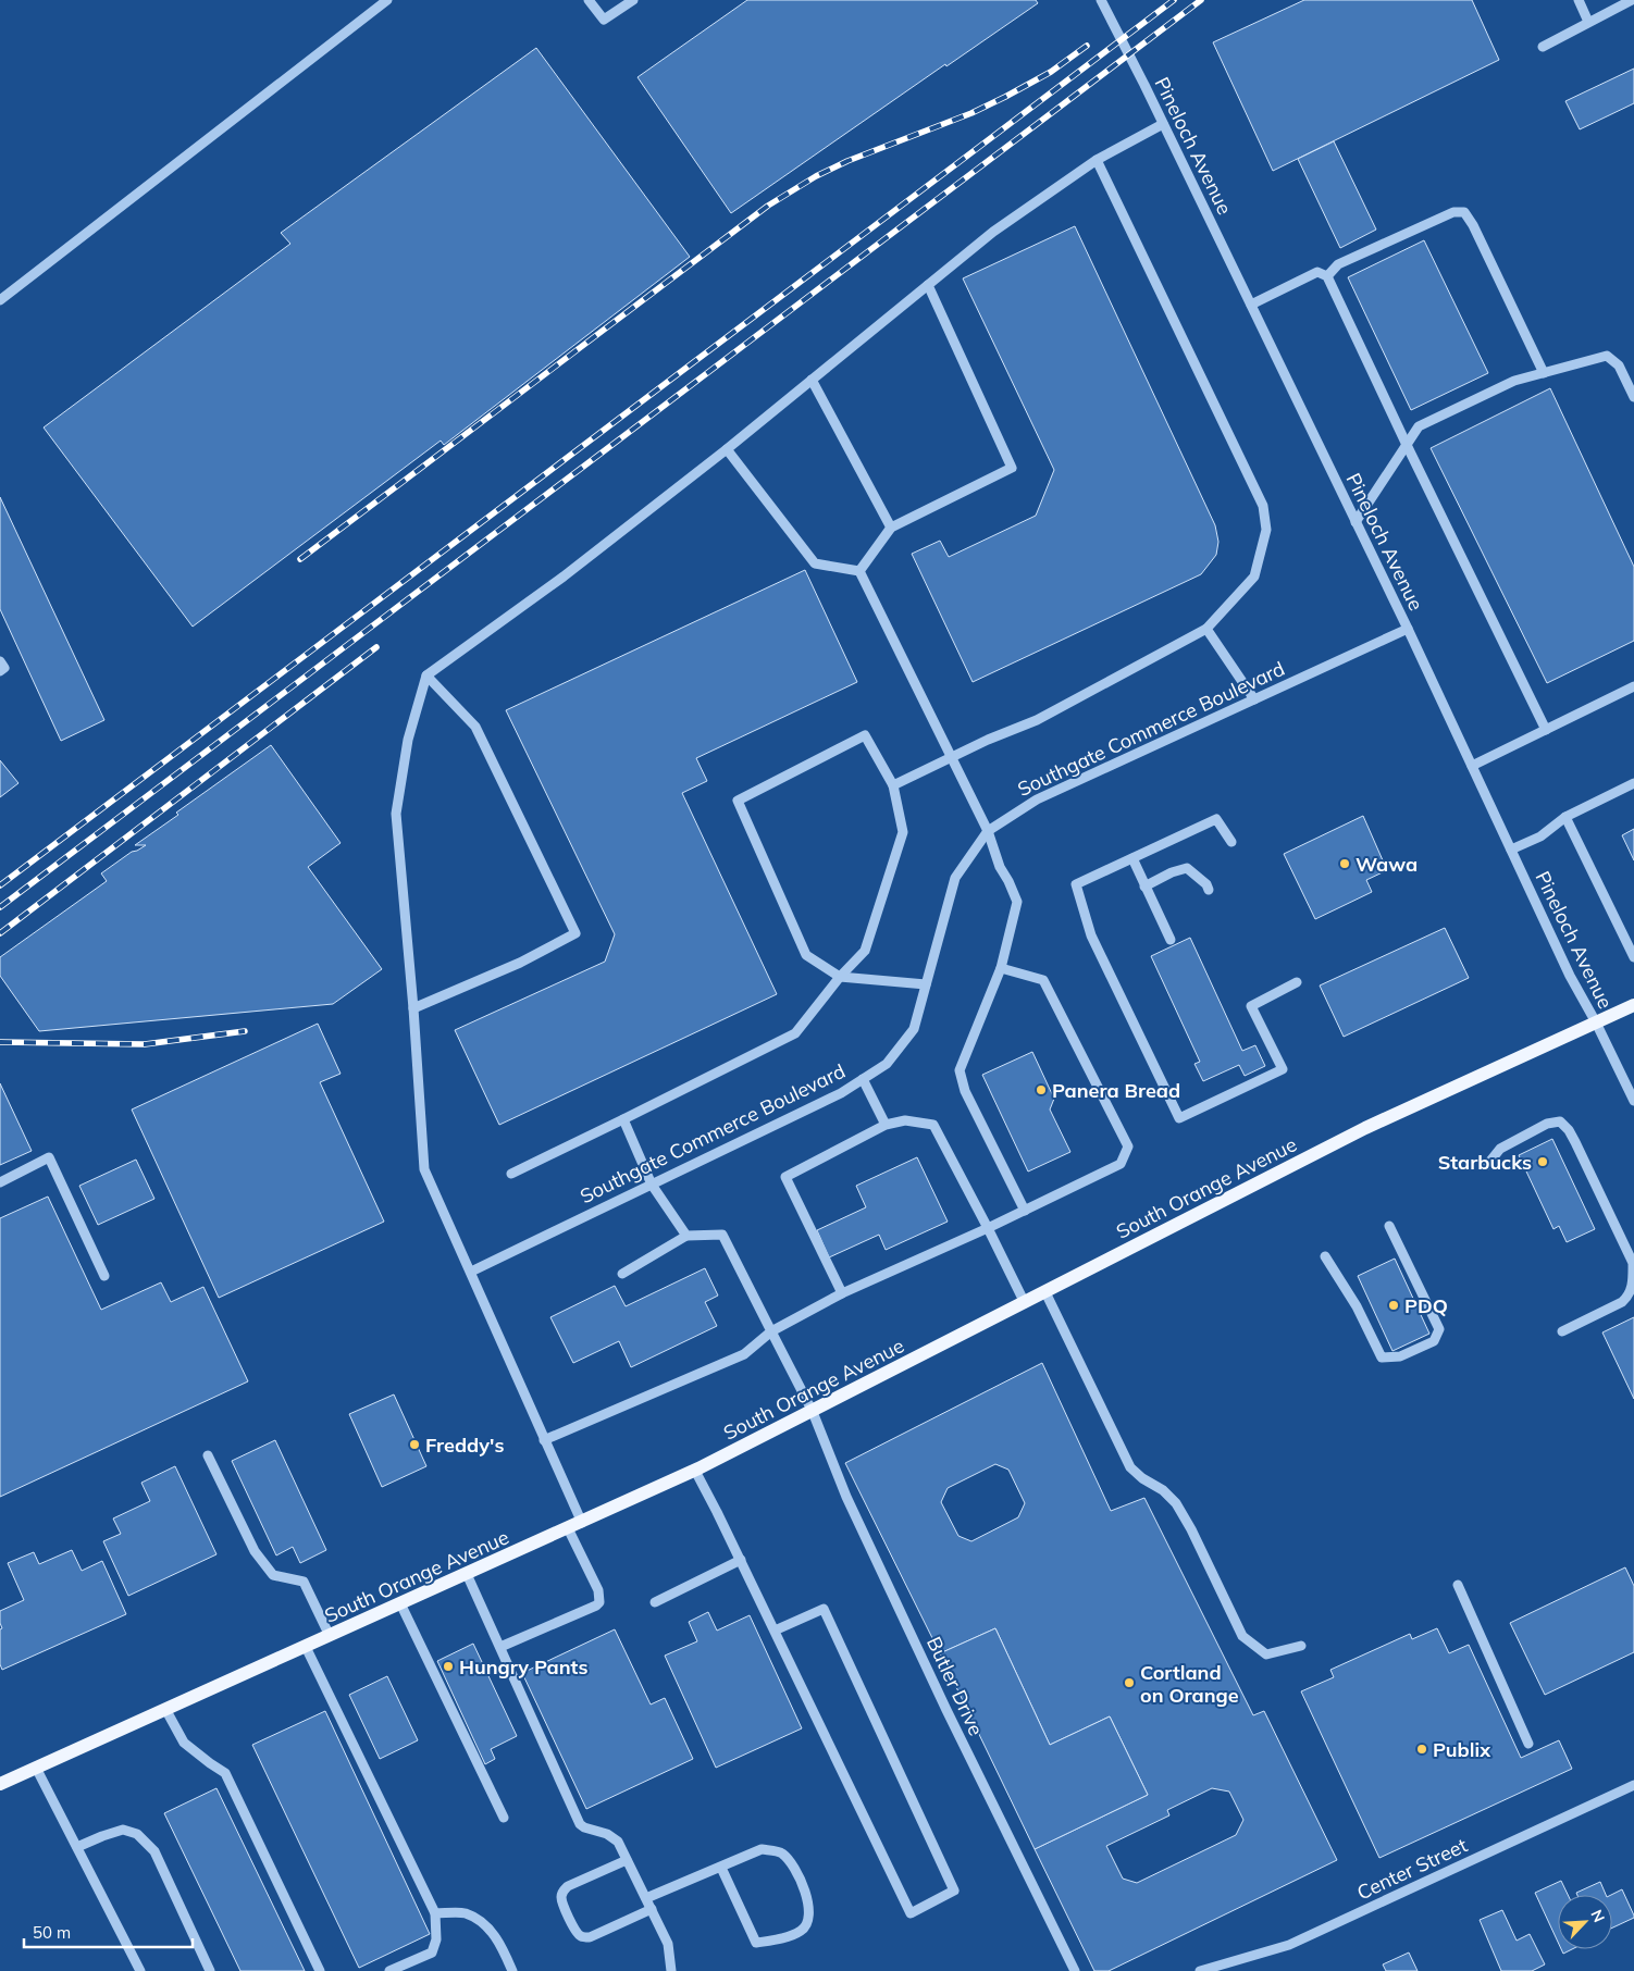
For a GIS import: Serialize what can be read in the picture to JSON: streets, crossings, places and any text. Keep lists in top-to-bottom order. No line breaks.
{"streets":{"main road":["South Orange Avenue"],"street":["Pineloch Avenue","Southgate Commerce Boulevard","Butler Drive","Center Street"]},"crossings":[["Pineloch Avenue","Southgate Commerce Boulevard"],["Pineloch Avenue","South Orange Avenue"],["South Orange Avenue","Butler Drive"]],"places":["Wawa","Panera Bread","Starbucks","PDQ","Freddy's","Hungry Pants","Cortland on Orange","Publix"],"scale_bar":"50 m","north":"top right"}
